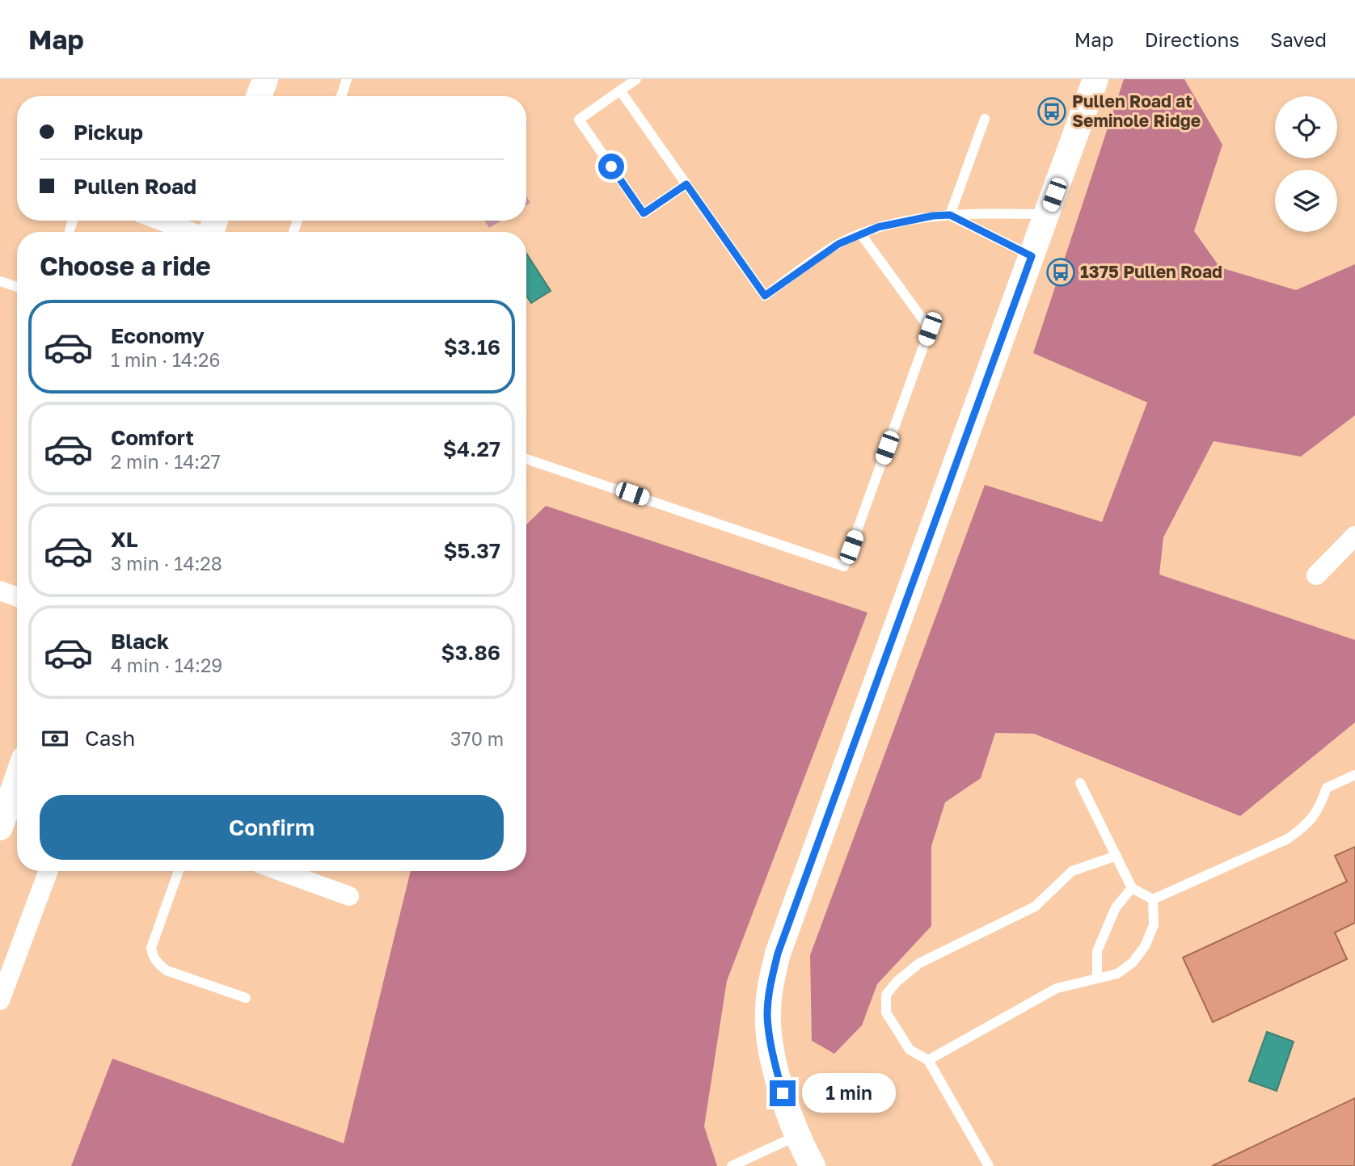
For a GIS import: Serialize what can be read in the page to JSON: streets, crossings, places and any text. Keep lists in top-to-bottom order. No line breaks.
{"places":{"bus stop":["Pullen Road at Seminole Ridge","1375 Pullen Road"]},"page":{"header":"Map","nav":["Map","Directions","Saved"],"banner":["Pickup","Pullen Road"],"heading":"Choose a ride","list":[{"name":"Economy","note":"1 min · 14:26","value":"$3.16"},{"name":"Comfort","note":"2 min · 14:27","value":"$4.27"},{"name":"XL","note":"3 min · 14:28","value":"$5.37"},{"name":"Black","note":"4 min · 14:29","value":"$3.86"}],"pay":["Cash","370 m"],"buttons":"Confirm","bubble":"1 min"}}
